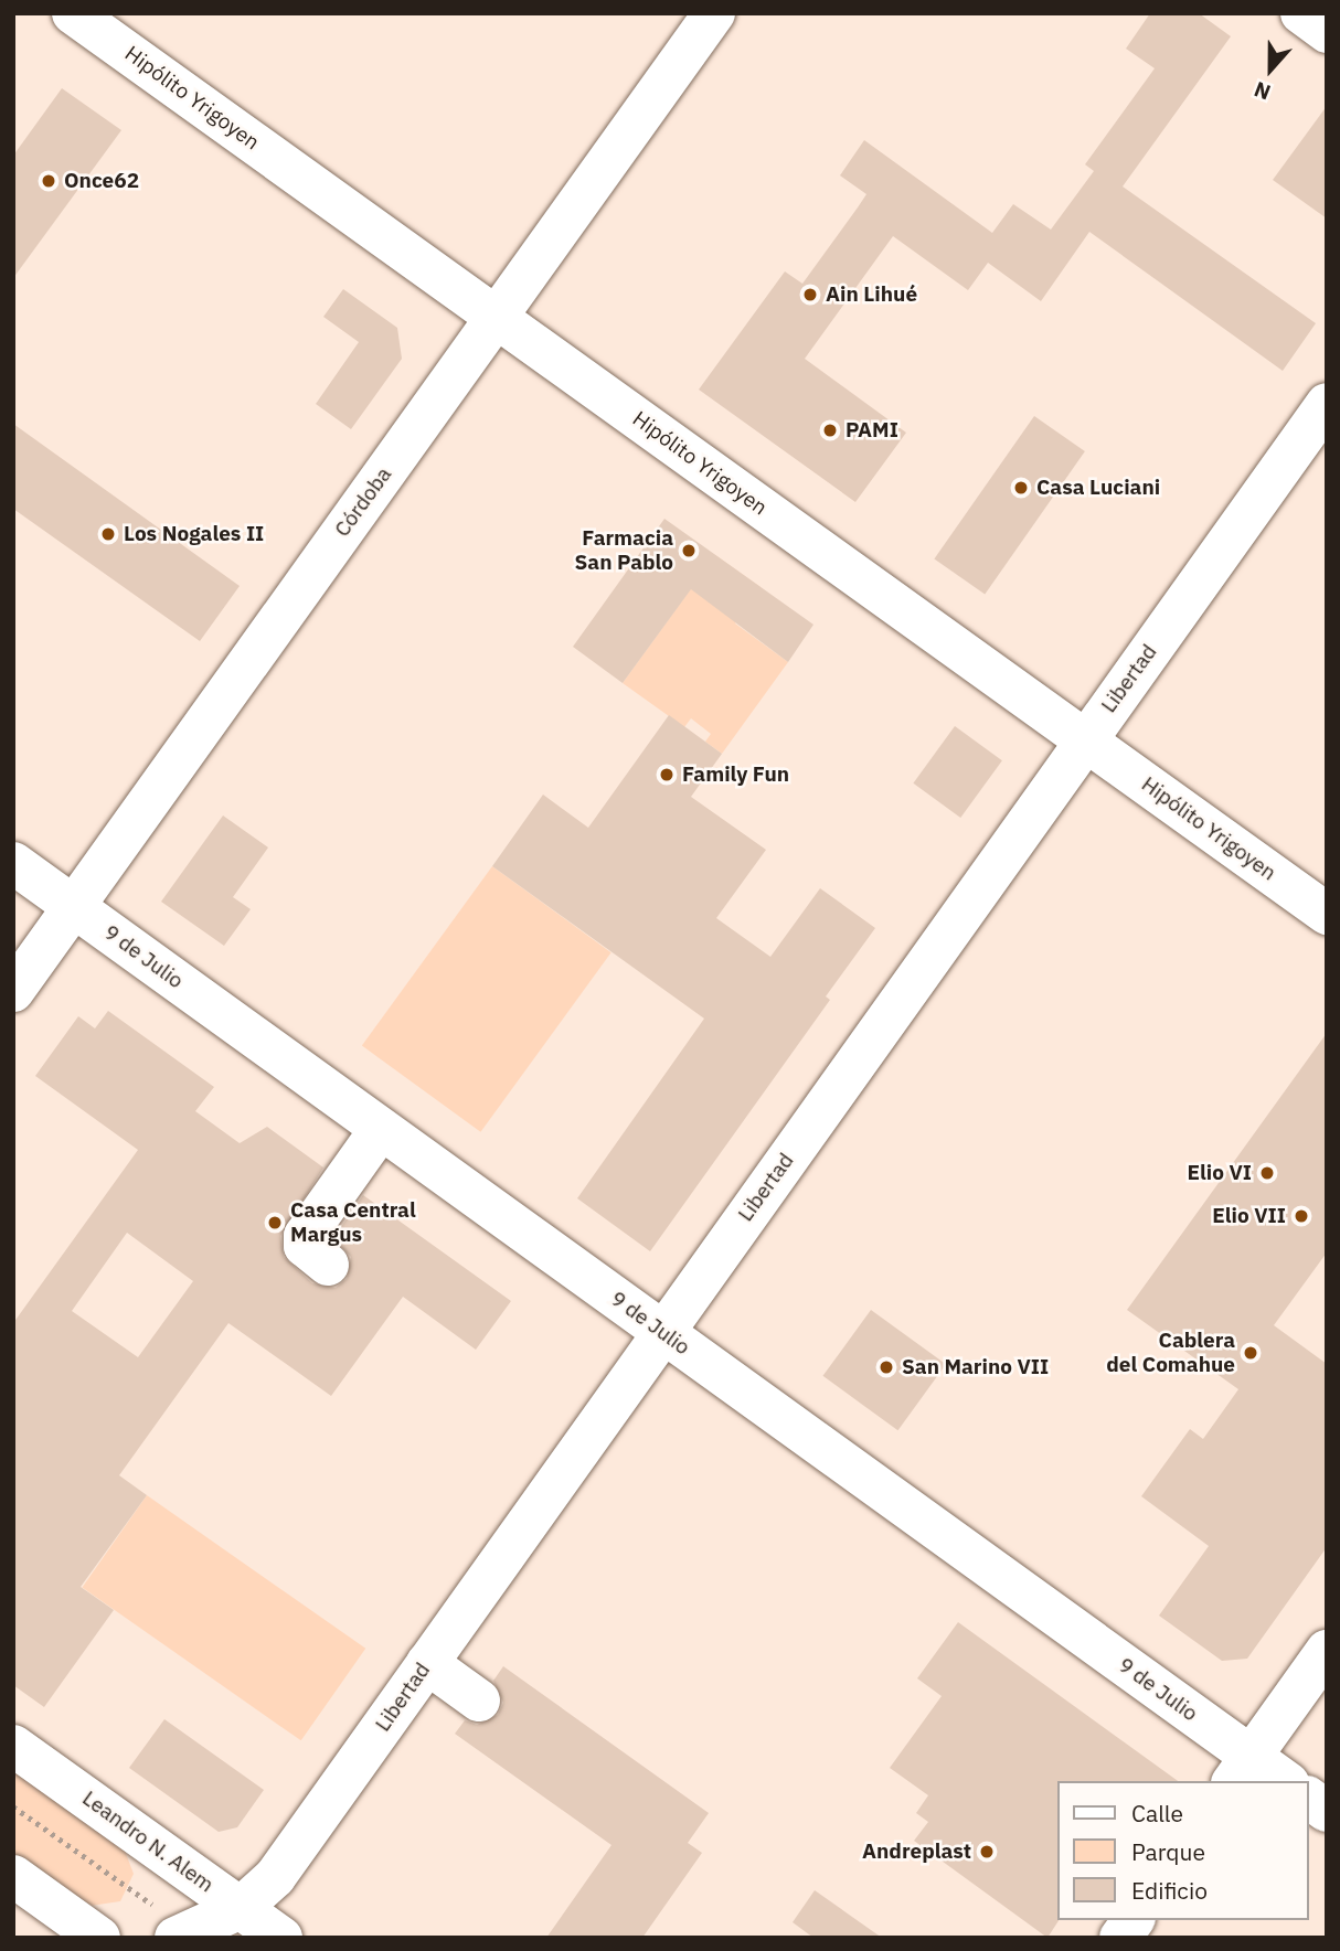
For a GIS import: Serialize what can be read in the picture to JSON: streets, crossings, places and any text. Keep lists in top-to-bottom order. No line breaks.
{"streets":{"street":["Hipólito Yrigoyen","Córdoba","Libertad","9 de Julio","Leandro N. Alem"]},"crossings":[["Hipólito Yrigoyen","Córdoba"],["Hipólito Yrigoyen","Libertad"],["Córdoba","9 de Julio"],["Libertad","9 de Julio"],["Libertad","Leandro N. Alem"]],"places":["Once62","Ain Lihué","PAMI","Casa Luciani","Los Nogales II","Farmacia San Pablo","Family Fun","Elio VI","Elio VII","Casa Central Margus","Cablera del Comahue","San Marino VII","Andreplast"],"legend":["Calle","Parque","Edificio"],"north":"bottom"}
